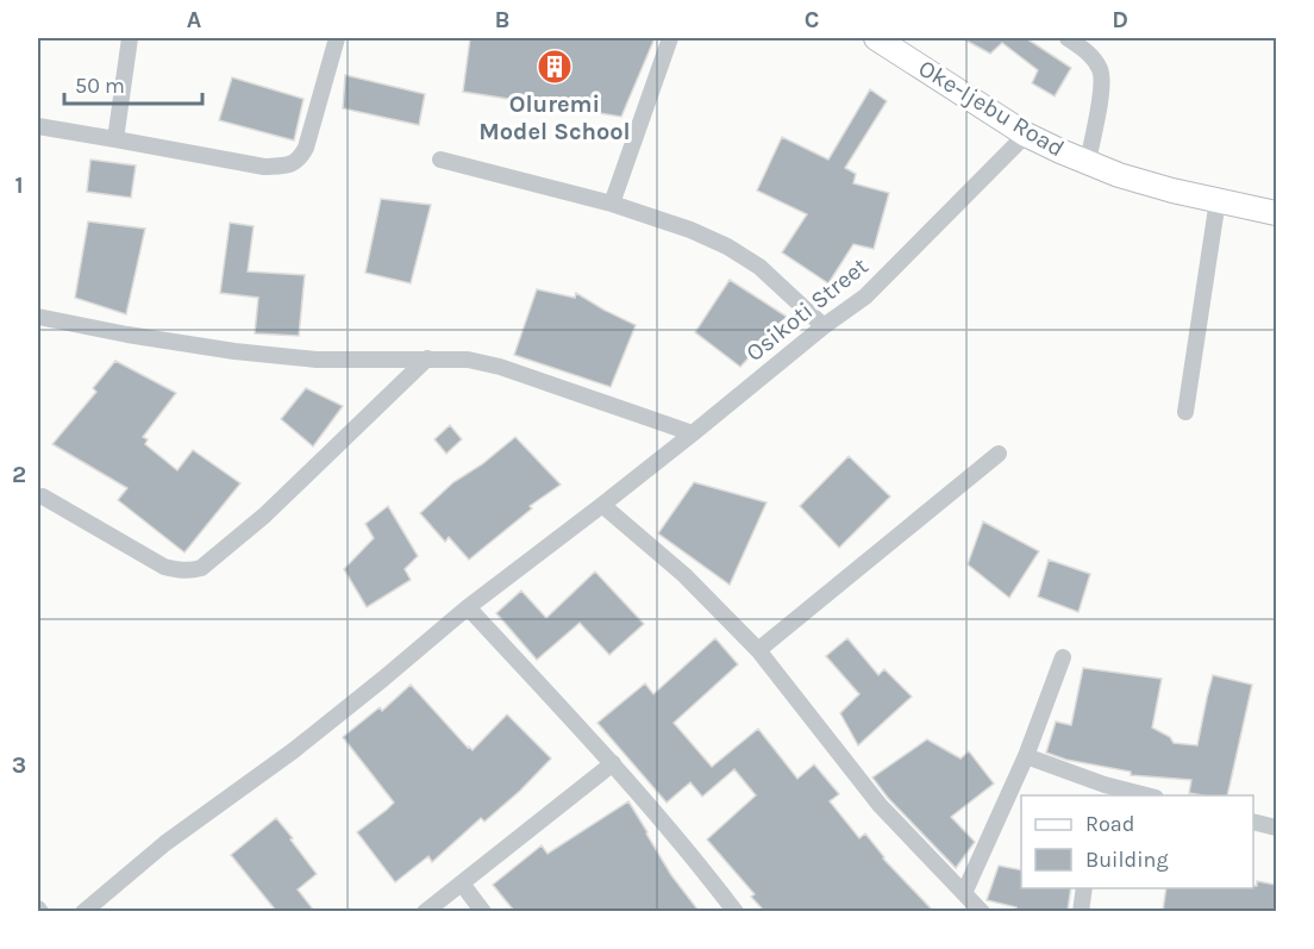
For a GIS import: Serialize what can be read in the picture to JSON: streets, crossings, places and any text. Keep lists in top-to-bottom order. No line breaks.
{"streets":{"main road":["Oke-Ijebu Road"],"street":["Osikoti Street"]},"crossings":[["Oke-Ijebu Road","Osikoti Street"]],"places":{"building":["Oluremi Model School"]},"legend":["Road","Building"],"scale_bar":"50 m","grid":{"columns":["A","B","C","D"],"rows":["1","2","3"]}}
